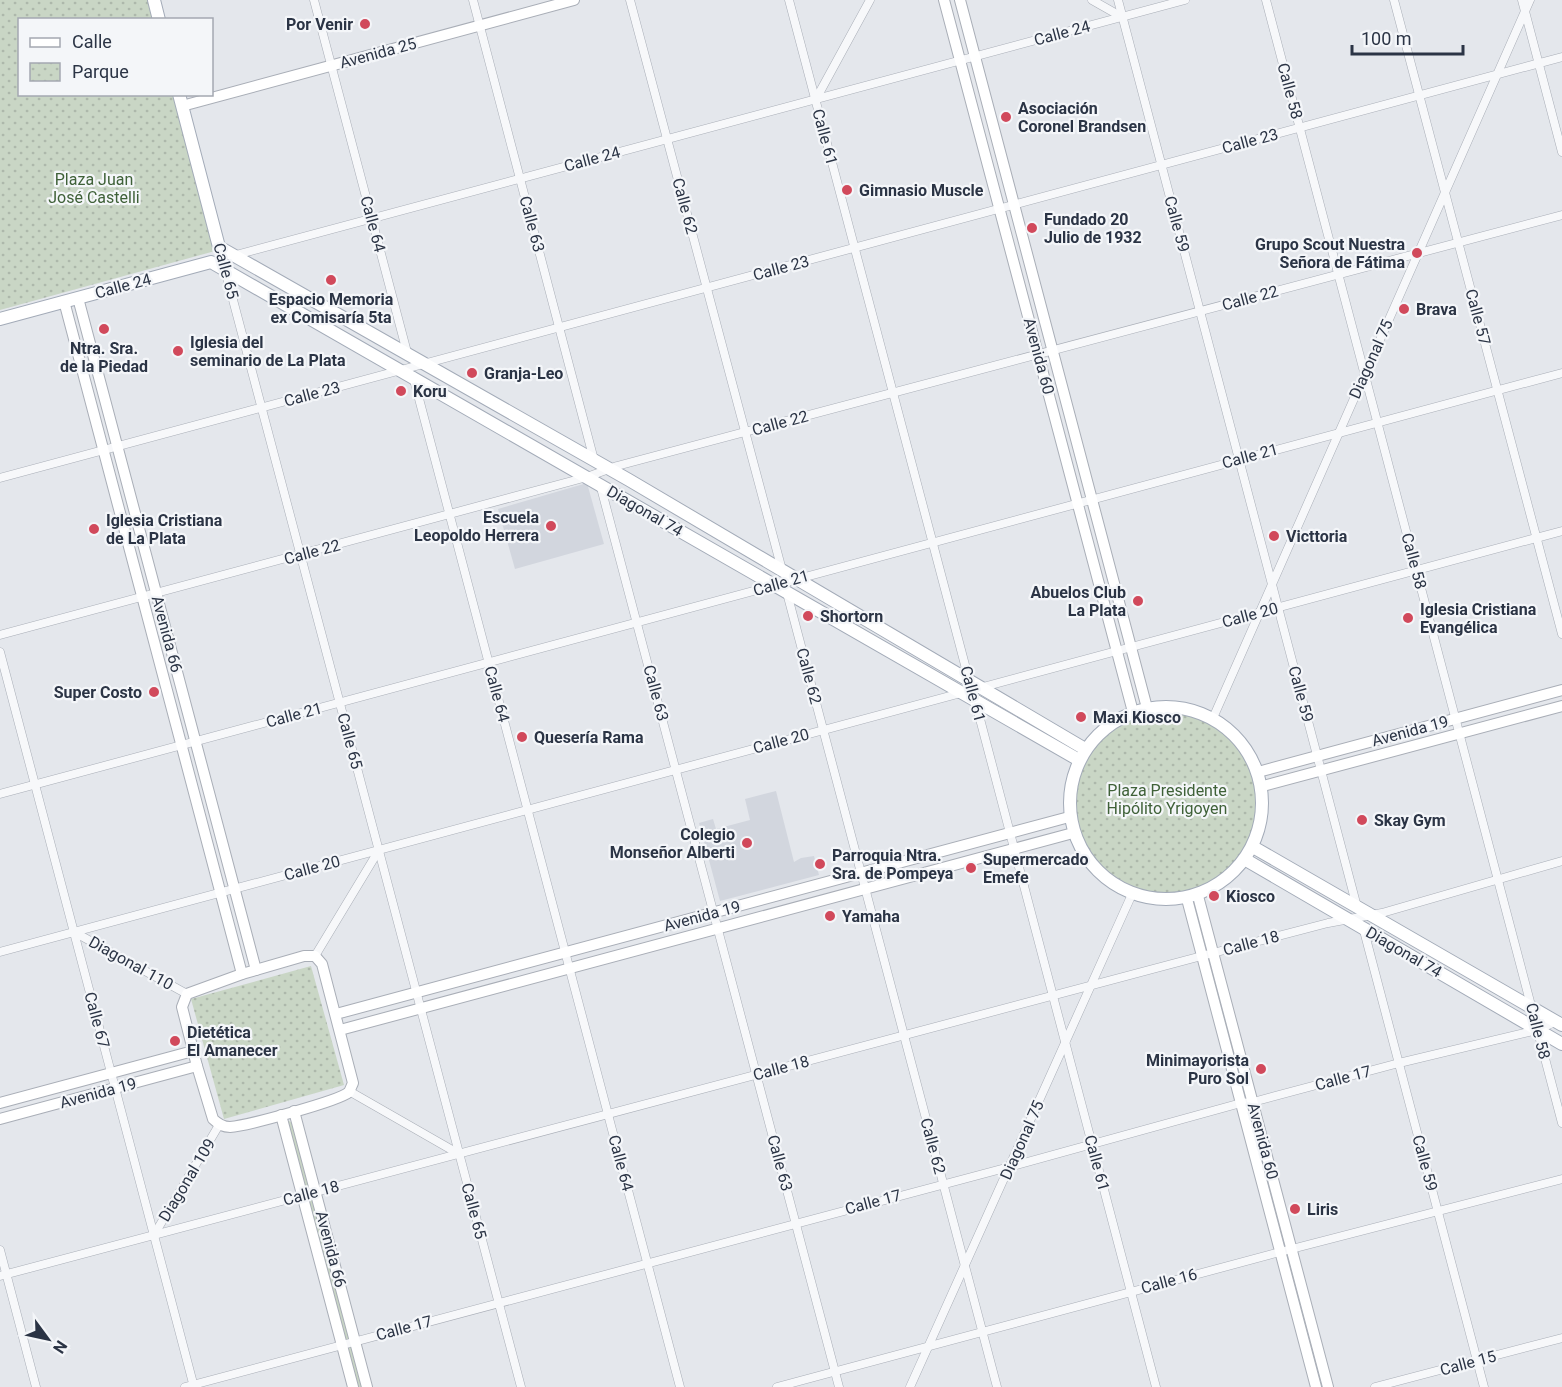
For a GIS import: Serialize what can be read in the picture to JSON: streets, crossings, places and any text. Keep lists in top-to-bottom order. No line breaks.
{"streets":{"main road":["Calle 24","Avenida 25","Calle 65","Avenida 60","Diagonal 74","Avenida 66","Avenida 19"],"street":["Calle 58","Calle 61","Calle 23","Calle 62","Calle 64","Calle 63","Calle 59","Calle 22","Calle 57","Diagonal 75","Calle 21","Calle 20","Calle 18","Diagonal 110","Calle 67","Calle 17","Diagonal 109","Calle 16","Calle 15"]},"crossings":[["Calle 24","Calle 61"],["Calle 24","Calle 62"],["Calle 24","Calle 64"],["Calle 24","Calle 63"],["Calle 24","Calle 59"],["Calle 24","Calle 65"],["Calle 24","Avenida 60"],["Calle 24","Diagonal 74"],["Calle 24","Avenida 66"],["Avenida 25","Calle 64"],["Avenida 25","Calle 63"],["Avenida 25","Calle 65"],["Calle 58","Calle 23"],["Calle 58","Calle 22"],["Calle 58","Diagonal 75"],["Calle 58","Calle 21"],["Calle 58","Diagonal 74"],["Calle 58","Calle 20"],["Calle 58","Avenida 19"],["Calle 58","Calle 18"],["Calle 58","Calle 17"],["Calle 61","Calle 23"],["Calle 61","Calle 22"],["Calle 61","Diagonal 75"],["Calle 61","Calle 21"],["Calle 61","Diagonal 74"],["Calle 61","Calle 20"],["Calle 61","Avenida 19"],["Calle 61","Calle 18"],["Calle 61","Calle 17"],["Calle 61","Calle 16"],["Calle 23","Calle 62"],["Calle 23","Calle 64"],["Calle 23","Calle 63"],["Calle 23","Calle 59"],["Calle 23","Calle 65"],["Calle 23","Calle 57"],["Calle 23","Avenida 60"],["Calle 23","Diagonal 75"],["Calle 23","Diagonal 74"],["Calle 23","Avenida 66"],["Calle 62","Calle 22"],["Calle 62","Diagonal 75"],["Calle 62","Calle 21"],["Calle 62","Diagonal 74"],["Calle 62","Calle 20"],["Calle 62","Avenida 19"],["Calle 62","Calle 18"],["Calle 62","Calle 17"],["Calle 62","Calle 16"],["Calle 64","Calle 22"],["Calle 64","Calle 21"],["Calle 64","Diagonal 74"],["Calle 64","Calle 20"],["Calle 64","Avenida 19"],["Calle 64","Calle 18"],["Calle 64","Calle 17"],["Calle 63","Calle 22"],["Calle 63","Calle 21"],["Calle 63","Diagonal 74"],["Calle 63","Calle 20"],["Calle 63","Avenida 19"],["Calle 63","Calle 18"],["Calle 63","Calle 17"],["Calle 63","Calle 16"],["Calle 59","Calle 22"],["Calle 59","Diagonal 75"],["Calle 59","Calle 21"],["Calle 59","Diagonal 74"],["Calle 59","Calle 20"],["Calle 59","Avenida 19"],["Calle 59","Calle 18"],["Calle 59","Calle 17"],["Calle 59","Calle 16"],["Calle 59","Calle 15"],["Calle 65","Calle 22"],["Calle 65","Calle 21"],["Calle 65","Diagonal 74"],["Calle 65","Calle 20"],["Calle 65","Avenida 19"],["Calle 65","Calle 18"],["Calle 65","Calle 17"],["Calle 22","Calle 57"],["Calle 22","Avenida 60"],["Calle 22","Diagonal 75"],["Calle 22","Diagonal 74"],["Calle 22","Avenida 66"],["Calle 57","Diagonal 75"],["Calle 57","Calle 21"],["Calle 57","Calle 20"],["Avenida 60","Diagonal 75"],["Avenida 60","Calle 21"],["Avenida 60","Diagonal 74"],["Avenida 60","Calle 20"],["Avenida 60","Avenida 19"],["Avenida 60","Calle 18"],["Avenida 60","Calle 17"],["Avenida 60","Calle 16"],["Diagonal 75","Calle 21"],["Diagonal 75","Diagonal 74"],["Diagonal 75","Calle 20"],["Diagonal 75","Avenida 19"],["Diagonal 75","Calle 18"],["Diagonal 75","Calle 17"],["Diagonal 75","Calle 16"],["Calle 21","Diagonal 74"],["Calle 21","Avenida 66"],["Calle 21","Calle 67"],["Diagonal 74","Calle 20"],["Diagonal 74","Avenida 19"],["Diagonal 74","Calle 18"],["Diagonal 74","Calle 17"],["Calle 20","Avenida 66"],["Calle 20","Diagonal 110"],["Calle 20","Calle 67"],["Avenida 66","Avenida 19"],["Avenida 66","Calle 18"],["Avenida 66","Diagonal 110"],["Avenida 66","Calle 17"],["Avenida 66","Diagonal 109"],["Avenida 19","Diagonal 110"],["Avenida 19","Calle 67"],["Avenida 19","Diagonal 109"],["Calle 18","Calle 67"],["Calle 18","Diagonal 109"],["Diagonal 110","Calle 67"],["Diagonal 110","Diagonal 109"],["Calle 67","Calle 17"],["Calle 67","Diagonal 109"]],"parks":["Plaza Juan José Castelli","Plaza Presidente Hipólito Yrigoyen"],"places":["Por Venir","Asociación Coronel Brandsen","Gimnasio Muscle","Fundado 20 Julio de 1932","Grupo Scout Nuestra Señora de Fátima","Espacio Memoria ex Comisaría 5ta","Brava","Ntra. Sra. de la Piedad","Iglesia del seminario de La Plata","Granja-Leo","Koru","Escuela Leopoldo Herrera","Iglesia Cristiana de La Plata","Victtoria","Abuelos Club La Plata","Shortorn","Iglesia Cristiana Evangélica","Super Costo","Maxi Kiosco","Quesería Rama","Skay Gym","Colegio Monseñor Alberti","Parroquia Ntra. Sra. de Pompeya","Supermercado Emefe","Kiosco","Yamaha","Dietética El Amanecer","Minimayorista Puro Sol","Liris"],"legend":["Calle","Parque"],"scale_bar":"100 m","north":"bottom right"}
